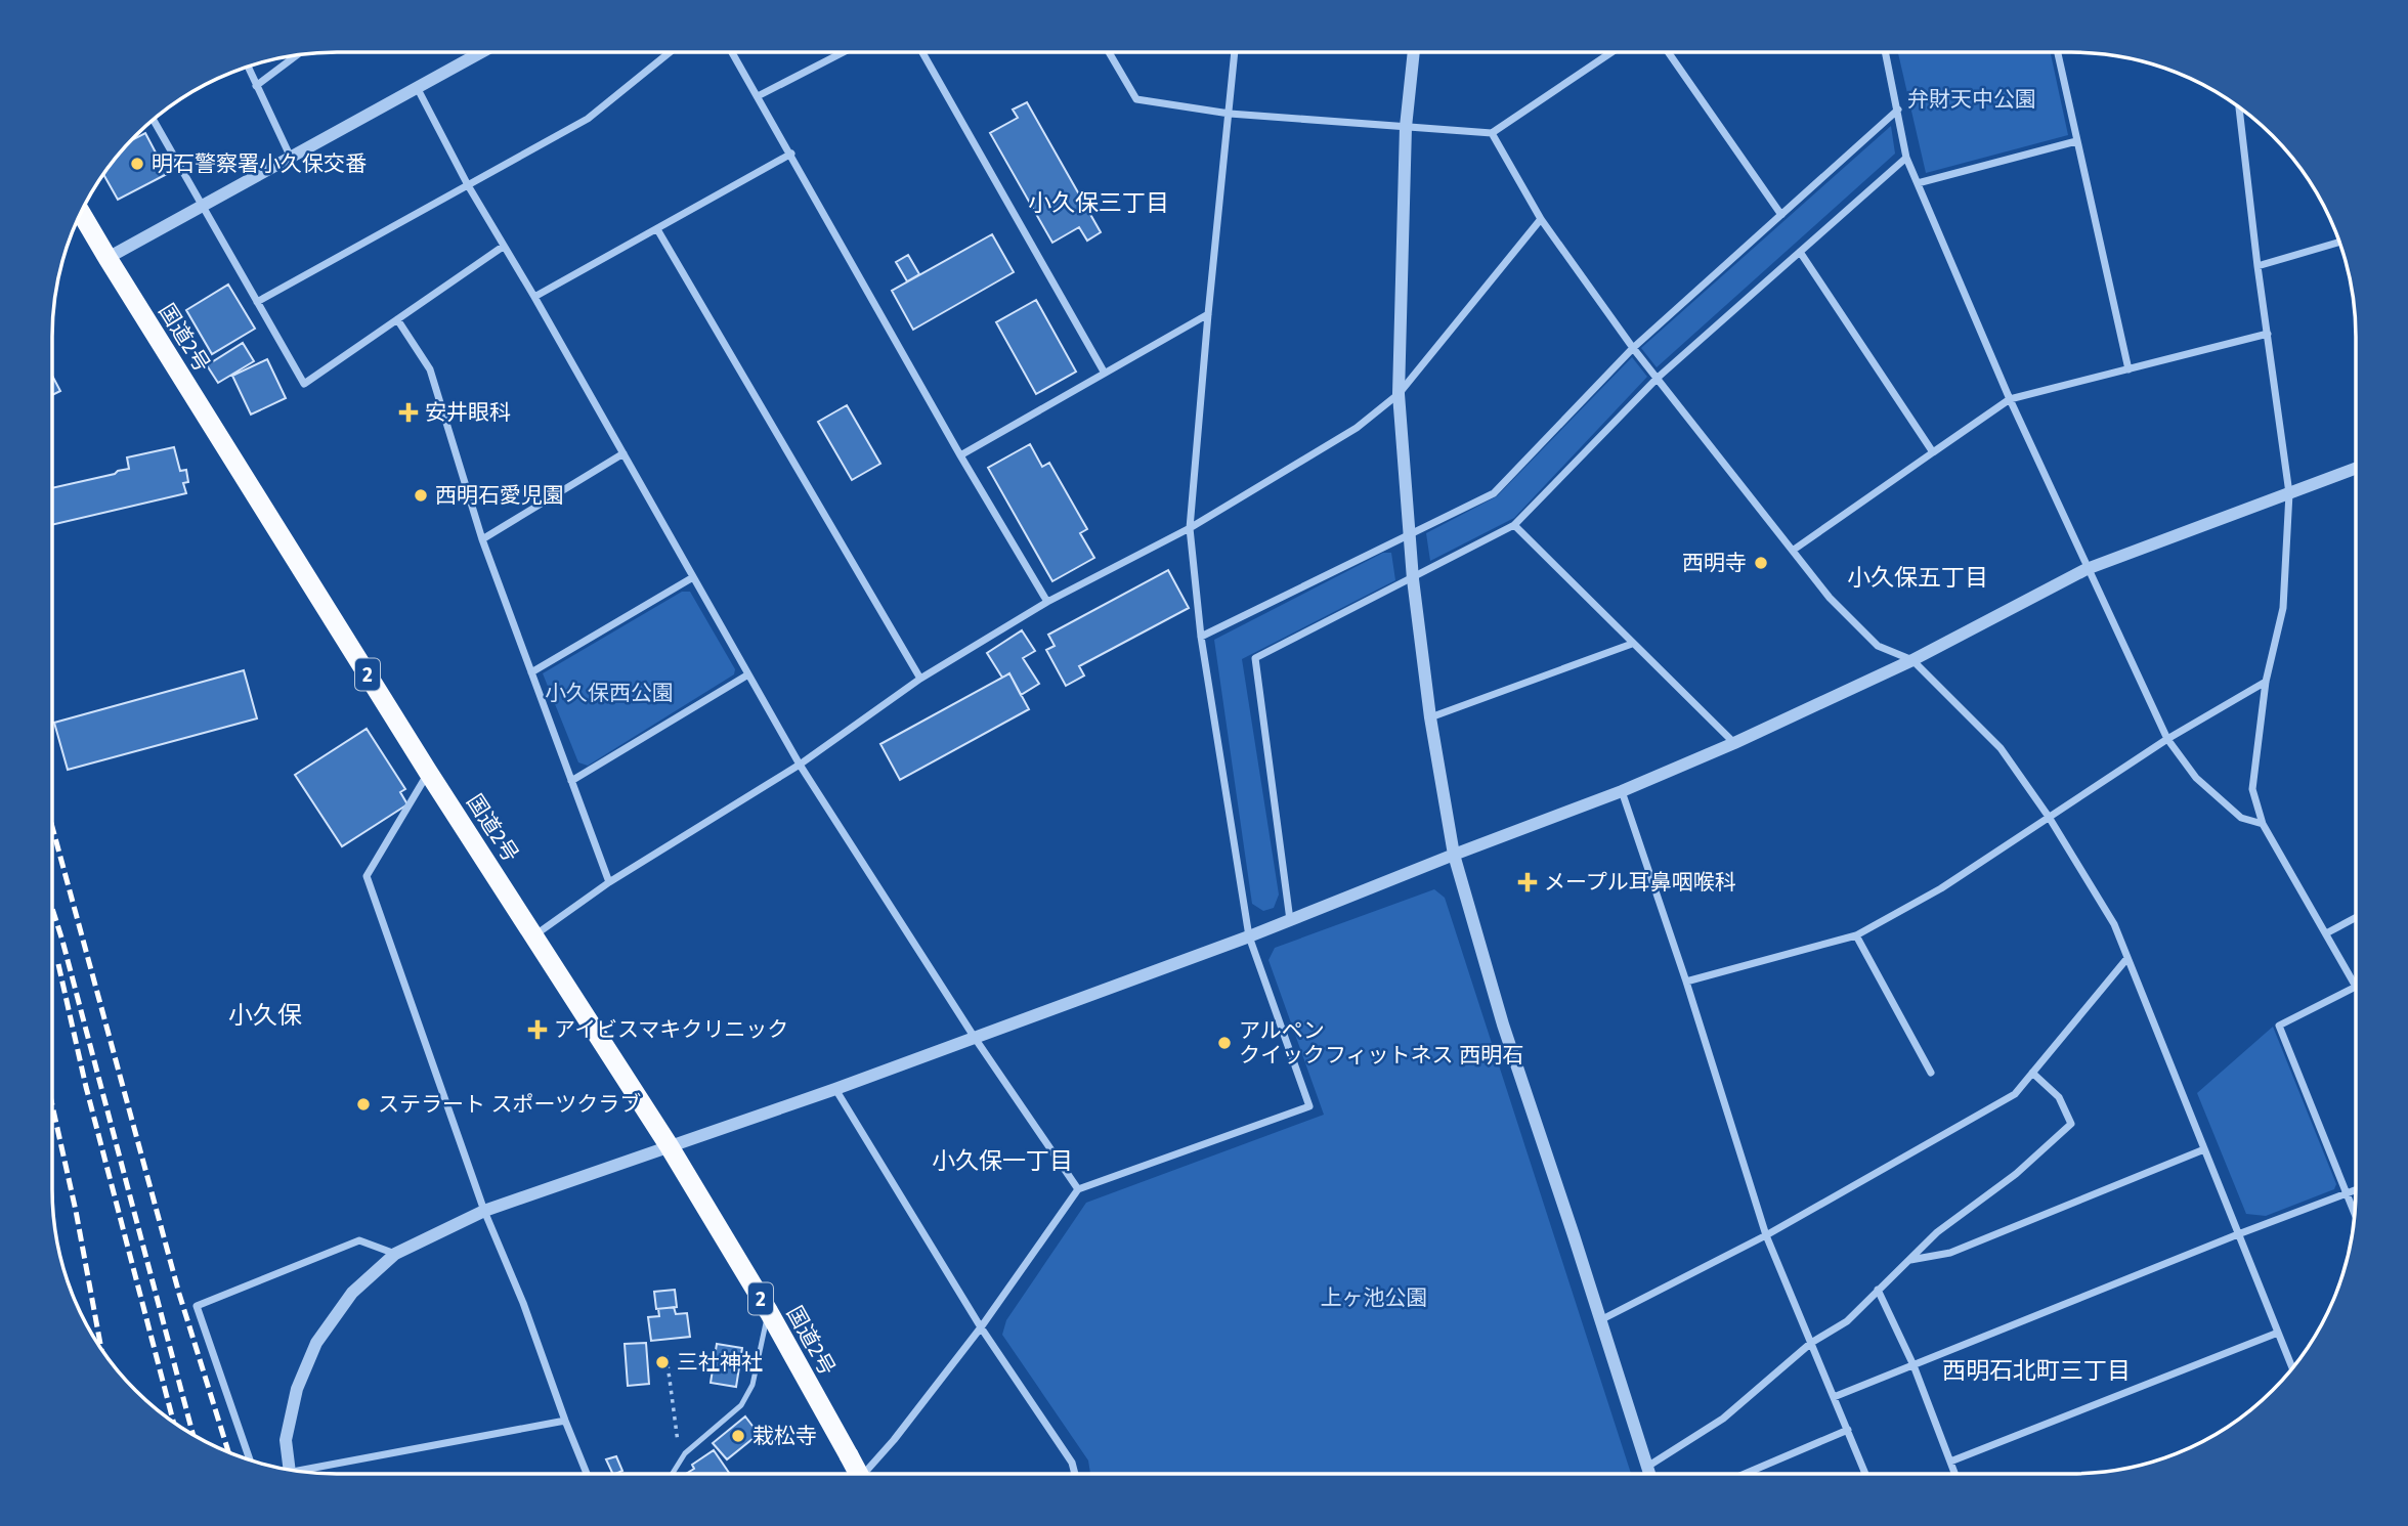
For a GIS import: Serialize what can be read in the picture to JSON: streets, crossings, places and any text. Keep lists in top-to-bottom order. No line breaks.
{"streets":{"highway":["国道2号","2"]},"districts":["小久保三丁目","小久保五丁目","小久保","小久保一丁目","西明石北町三丁目"],"parks":["弁財天中公園","小久保西公園","上ヶ池公園"],"places":{"other":["明石警察署小久保交番","西明石愛児園","西明寺","アルペン クイックフィットネス 西明石","ステラート スポーツクラブ","三社神社","栽松寺"],"health":["安井眼科","メープル耳鼻咽喉科","アイビスマキクリニック"]}}
